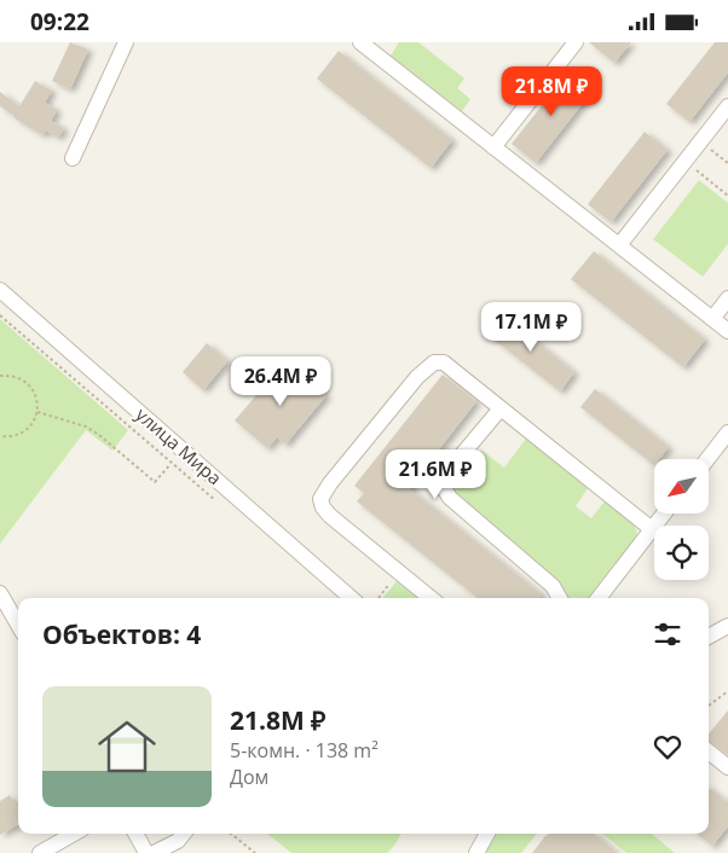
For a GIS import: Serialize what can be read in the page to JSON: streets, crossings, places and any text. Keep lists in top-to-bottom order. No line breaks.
{"streets":{"street":["улица Мира"]},"north":"bottom left","page":{"status":"09:22","price":["21.8M ₽","17.1M ₽","26.4M ₽","21.6M ₽"],"heading":"Объектов: 4","list":[{"name":"21.8M ₽","note":"5-комн. · 138 m² · Дом"}]}}
